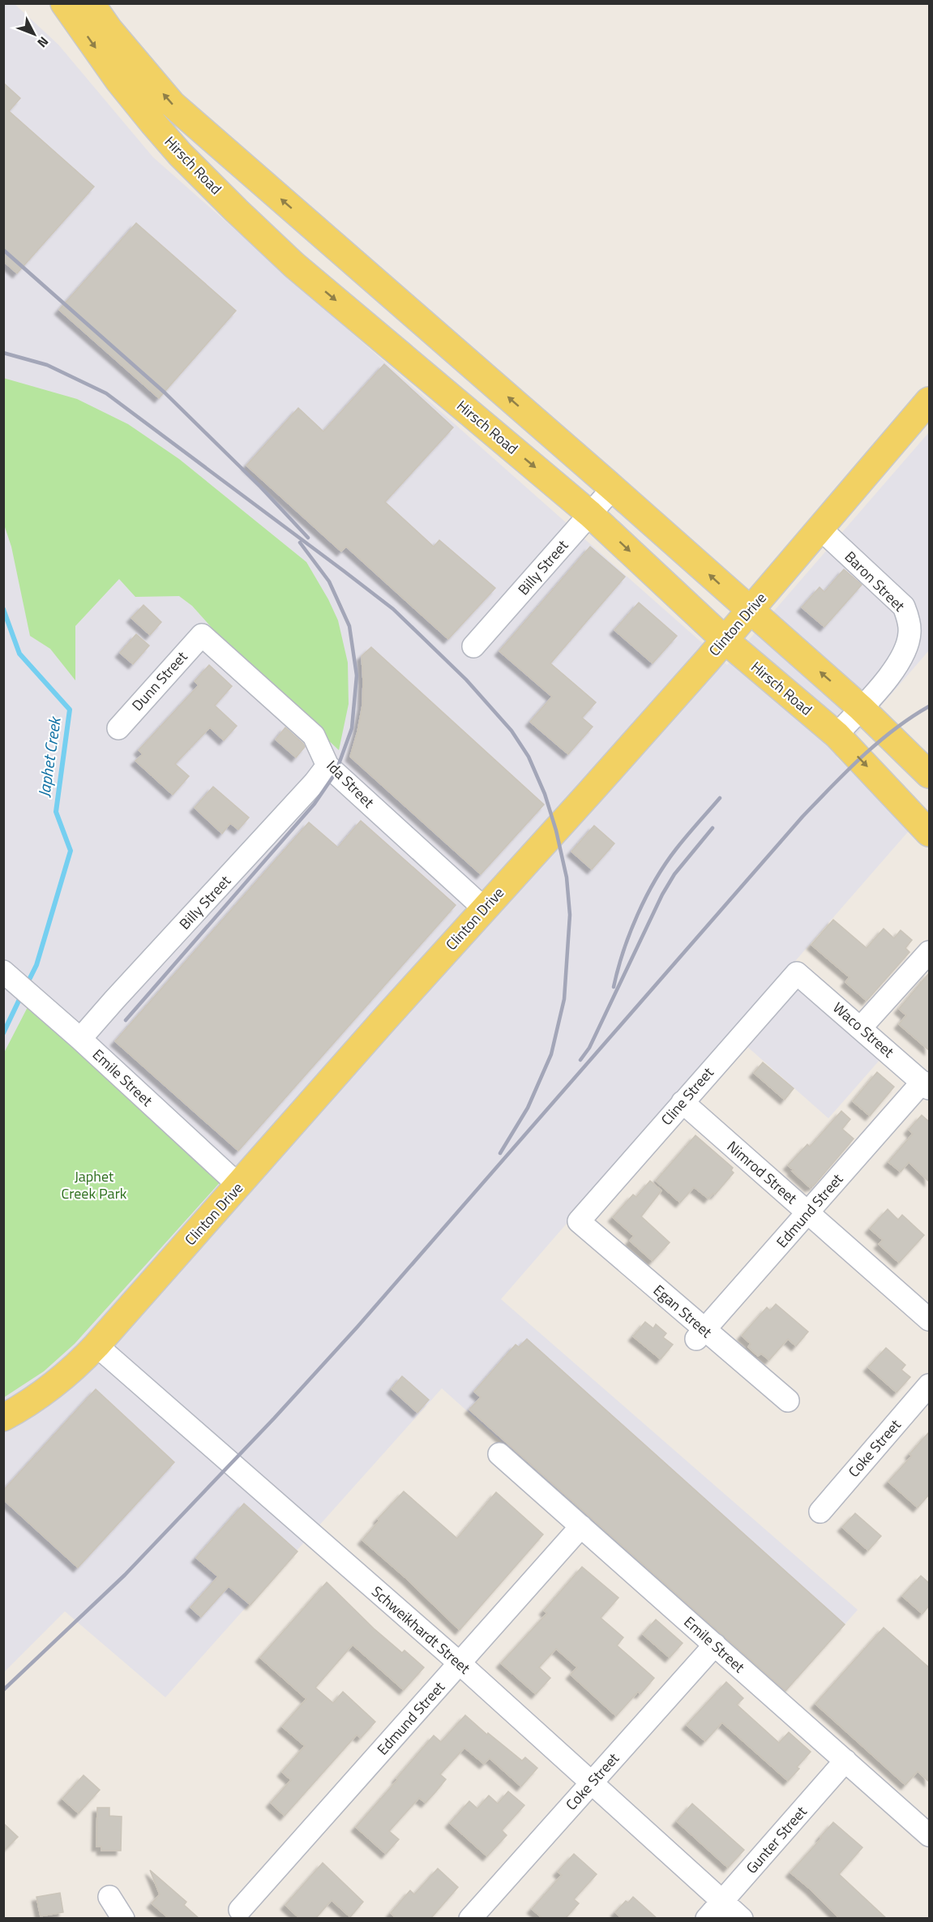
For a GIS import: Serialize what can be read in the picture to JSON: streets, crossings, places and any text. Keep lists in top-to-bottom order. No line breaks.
{"streets":{"main road":["Hirsch Road","Clinton Drive"],"street":["Billy Street","Baron Street","Dunn Street","Ida Street","Waco Street","Emile Street","Cline Street","Nimrod Street","Edmund Street","Egan Street","Coke Street","Schweikhardt Street","Gunter Street"]},"crossings":[["Hirsch Road","Billy Street"],["Hirsch Road","Baron Street"],["Hirsch Road","Clinton Drive"],["Billy Street","Ida Street"],["Billy Street","Emile Street"],["Baron Street","Clinton Drive"],["Clinton Drive","Ida Street"],["Clinton Drive","Emile Street"],["Clinton Drive","Schweikhardt Street"],["Dunn Street","Ida Street"],["Waco Street","Cline Street"],["Waco Street","Edmund Street"],["Emile Street","Edmund Street"],["Emile Street","Coke Street"],["Emile Street","Gunter Street"],["Cline Street","Nimrod Street"],["Cline Street","Egan Street"],["Nimrod Street","Edmund Street"],["Edmund Street","Egan Street"],["Edmund Street","Schweikhardt Street"],["Coke Street","Schweikhardt Street"],["Schweikhardt Street","Gunter Street"]],"water":["Japhet Creek"],"parks":["Japhet Creek Park"],"north":"bottom right"}
